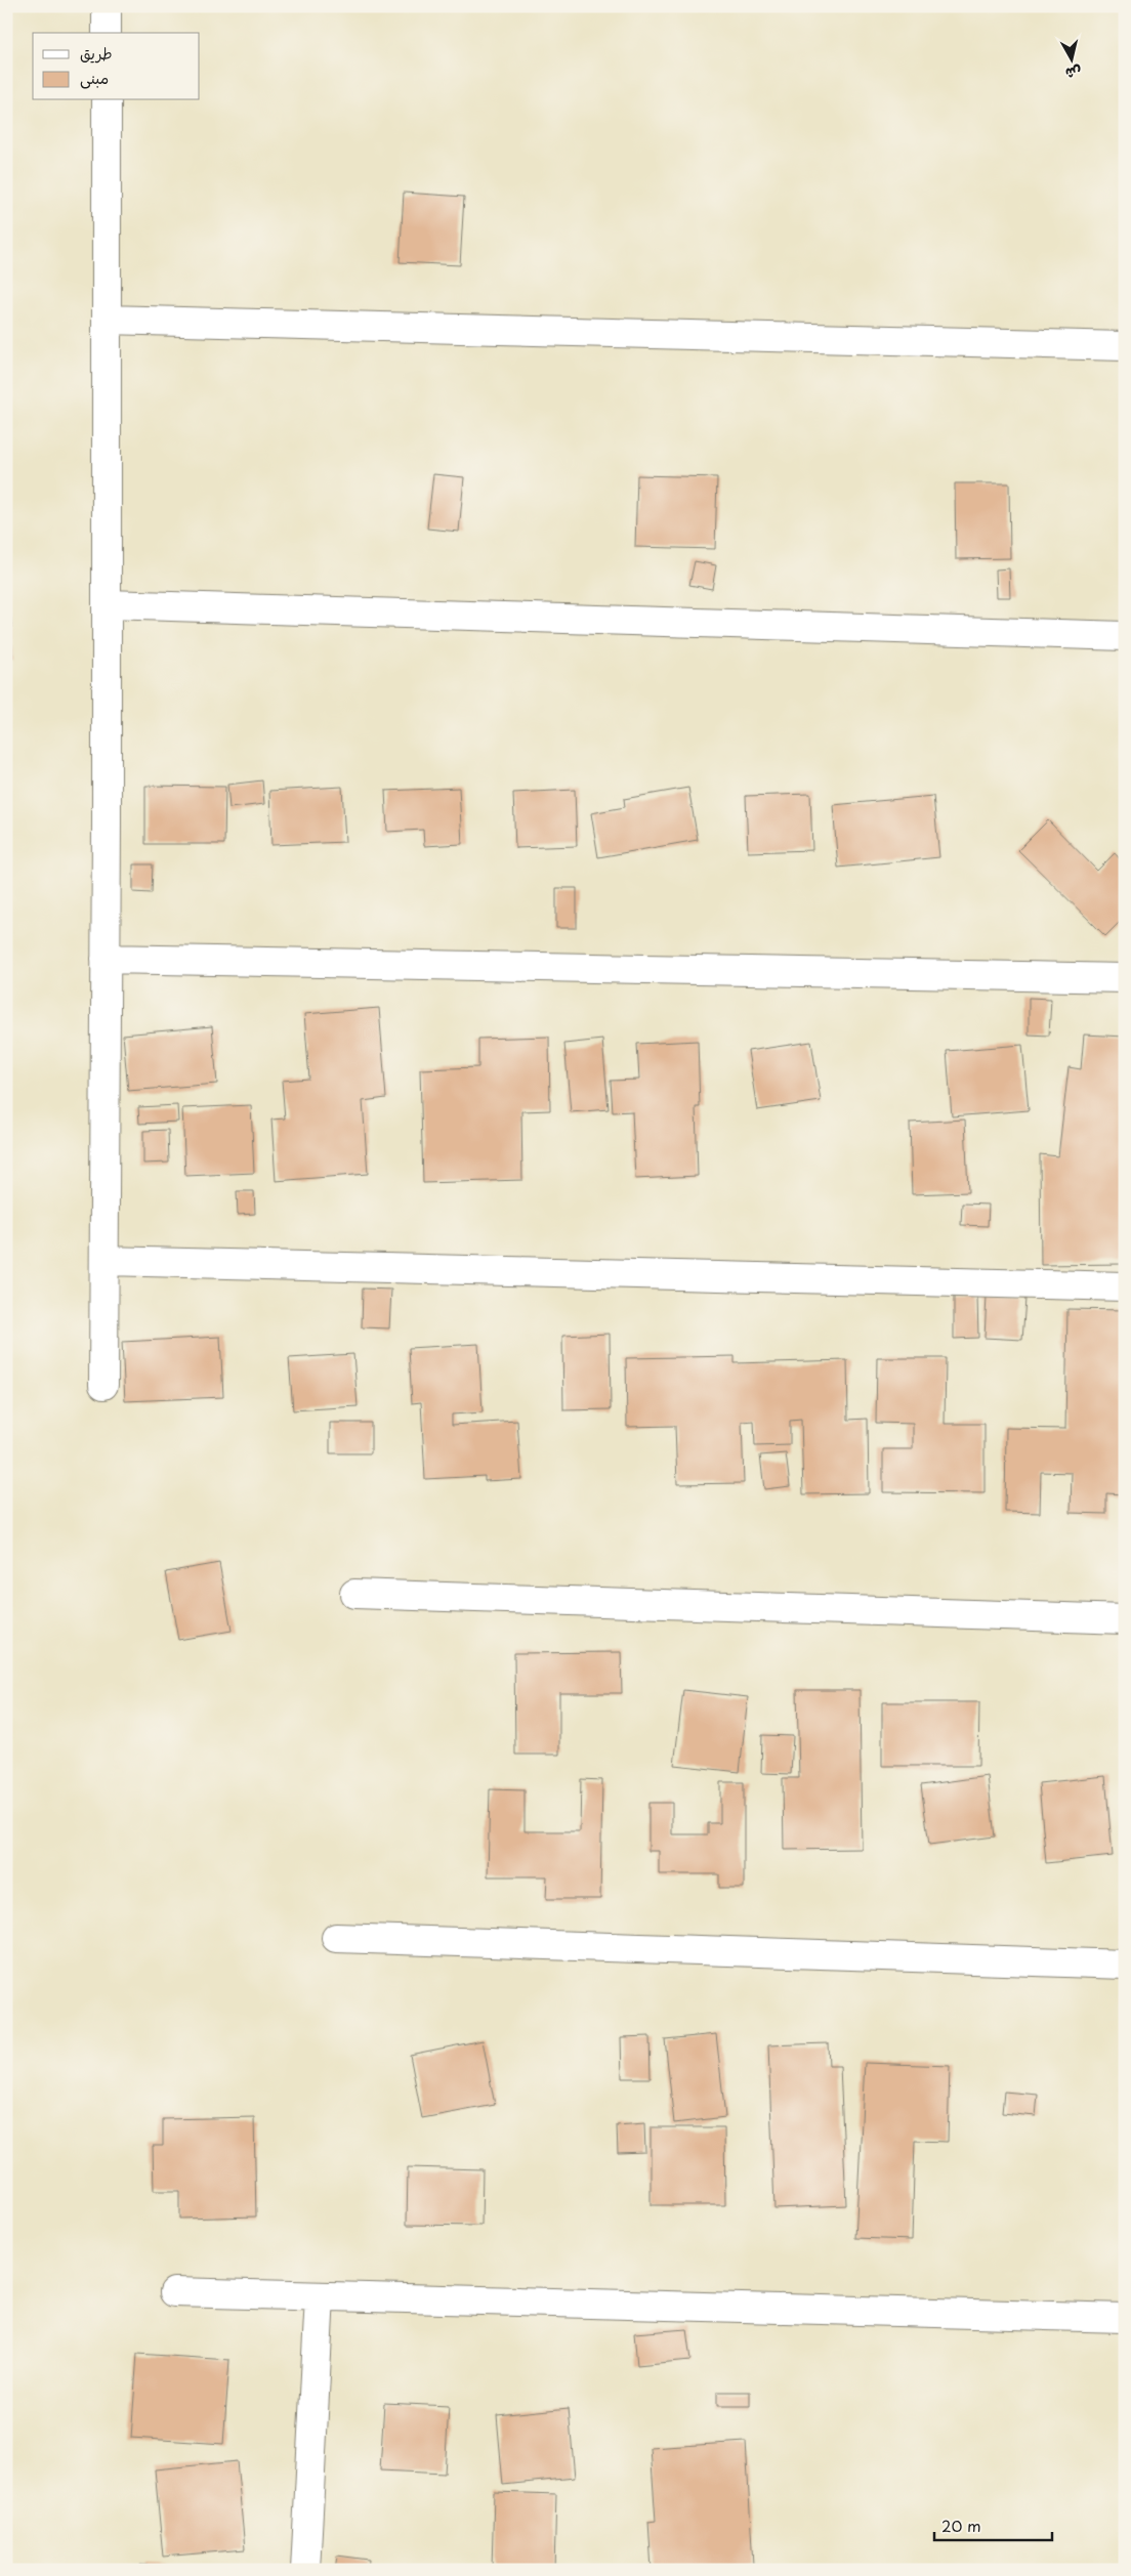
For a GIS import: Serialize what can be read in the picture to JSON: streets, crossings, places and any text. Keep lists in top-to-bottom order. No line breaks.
{"legend":["طريق","مبنى"],"scale_bar":"20 m","north":"bottom"}
